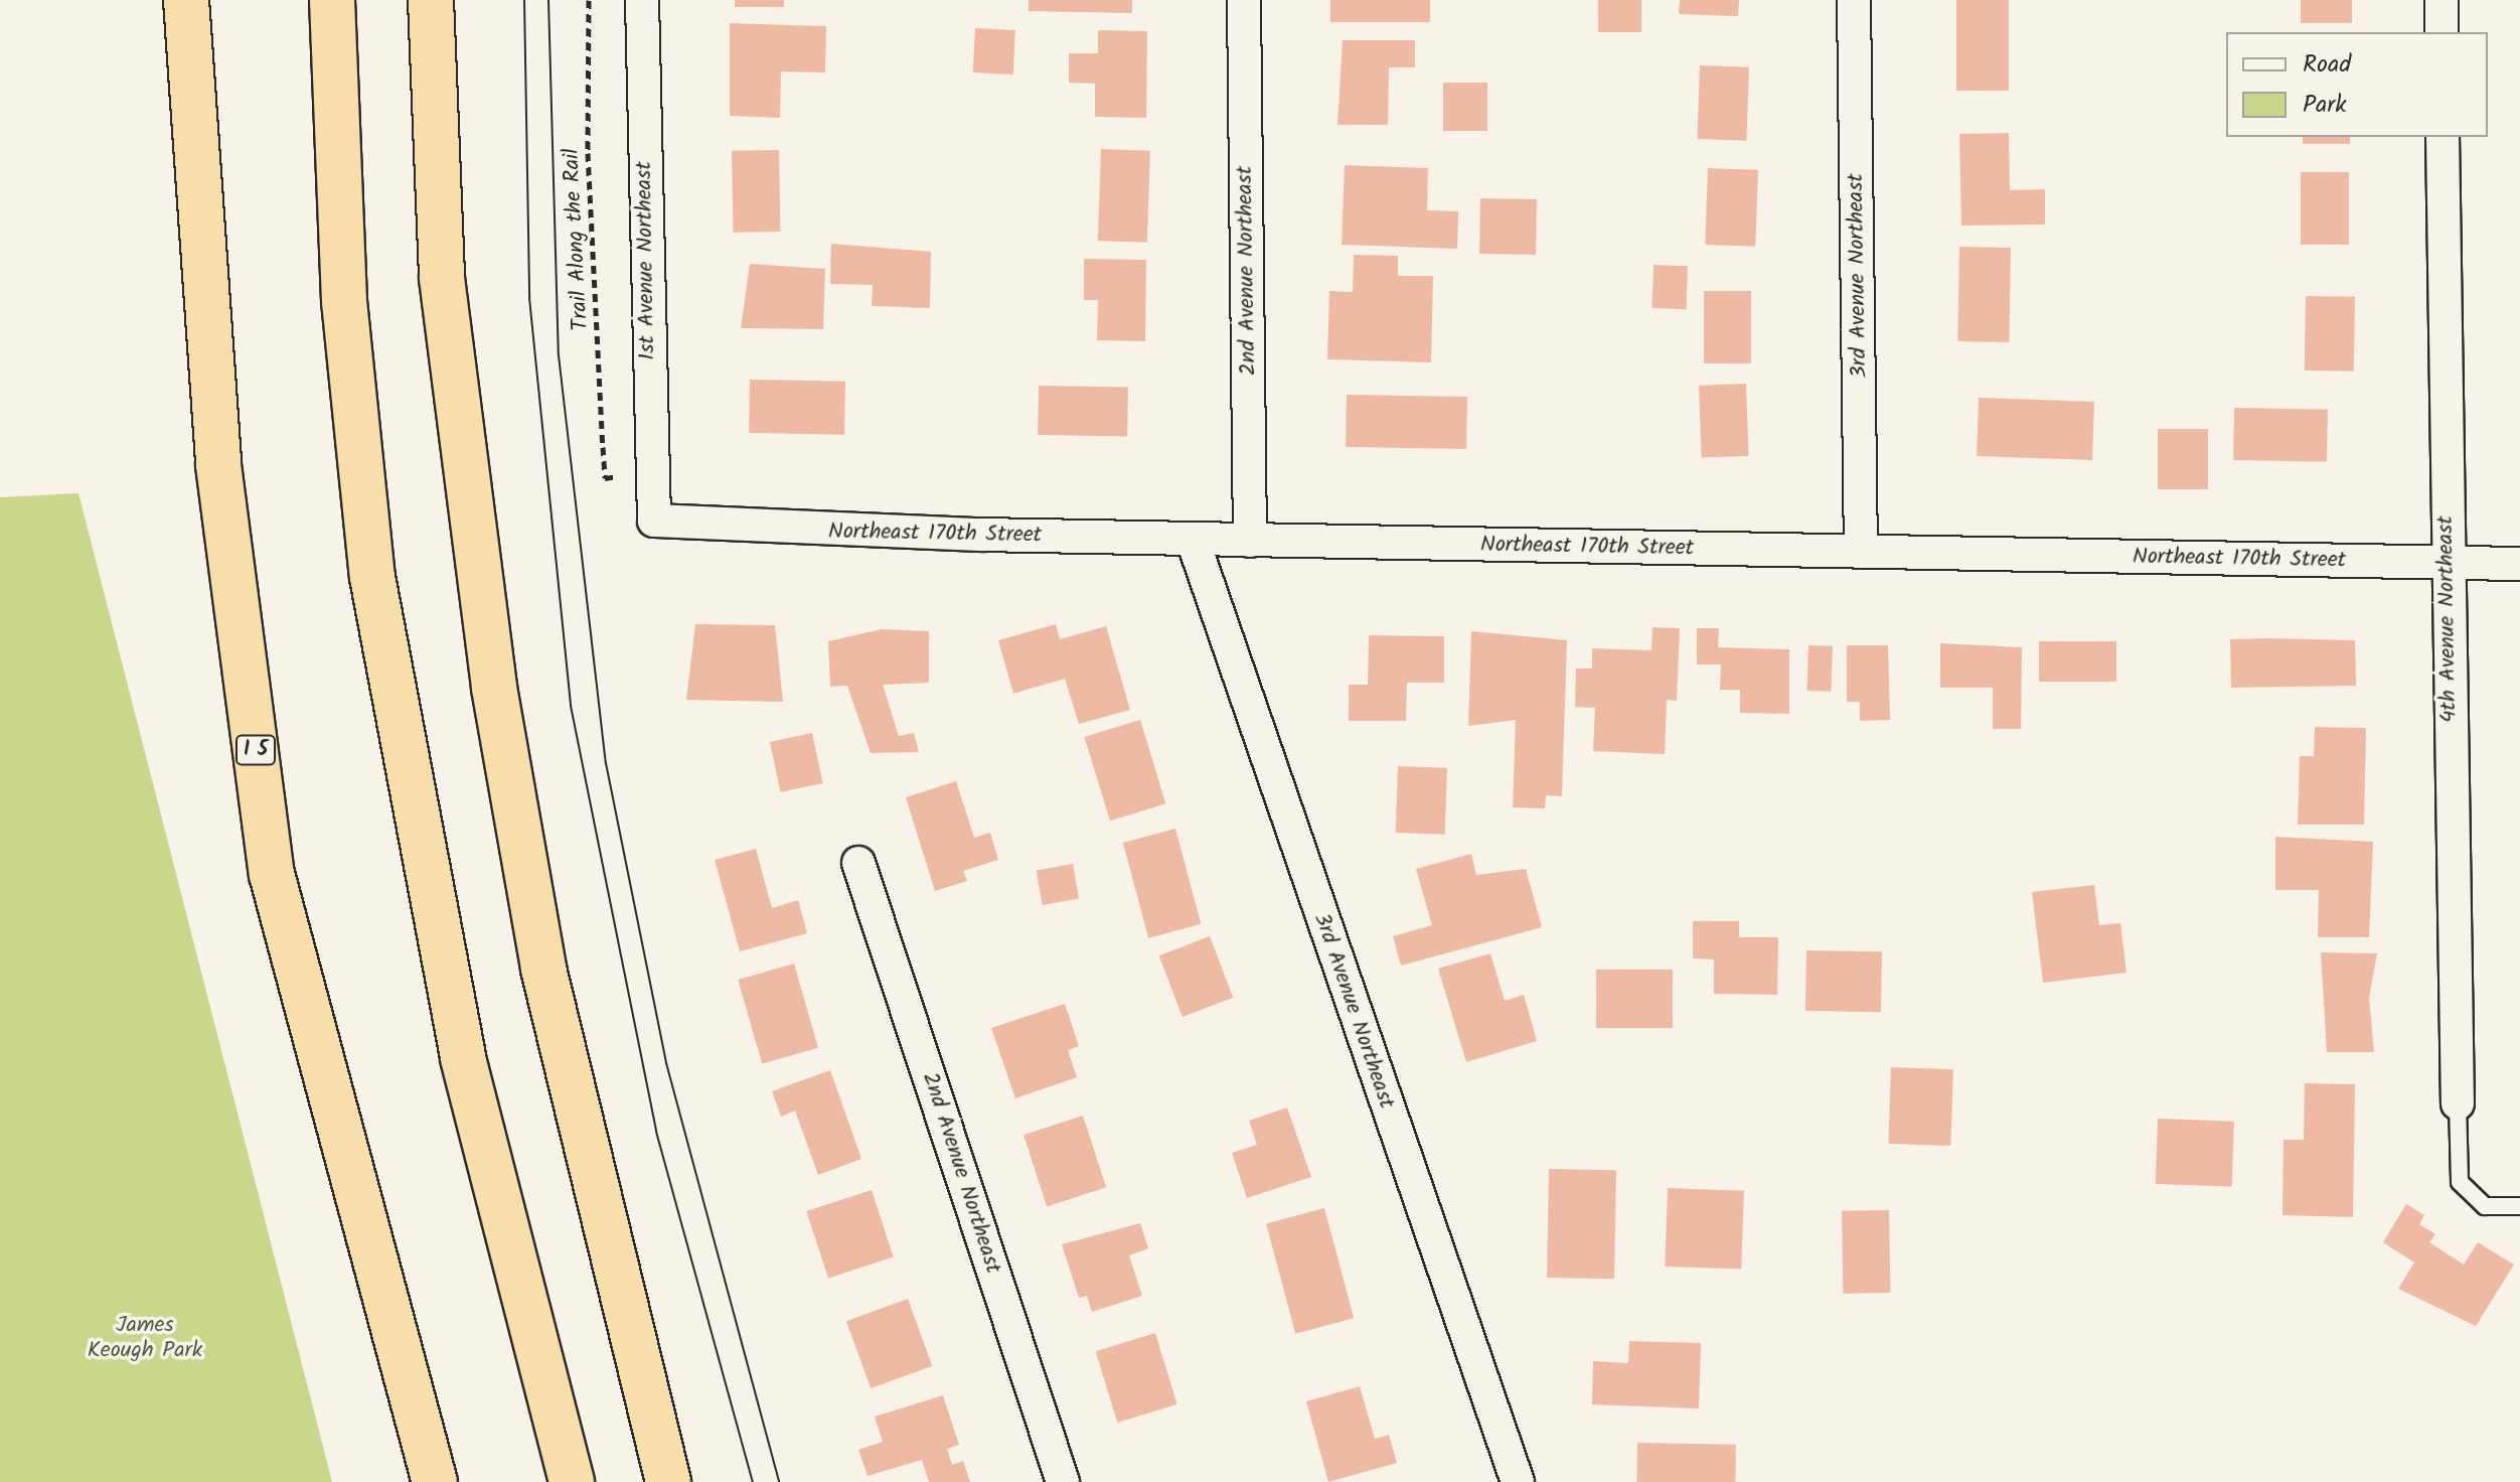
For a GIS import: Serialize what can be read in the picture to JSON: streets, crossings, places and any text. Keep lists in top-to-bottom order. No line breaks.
{"streets":{"highway":["I 5"],"street":["1st Avenue Northeast","2nd Avenue Northeast","3rd Avenue Northeast","Northeast 170th Street","4th Avenue Northeast"],"path":["Trail Along the Rail"]},"crossings":[["1st Avenue Northeast","Northeast 170th Street"],["2nd Avenue Northeast","Northeast 170th Street"],["3rd Avenue Northeast","Northeast 170th Street"],["Northeast 170th Street","4th Avenue Northeast"]],"parks":["James Keough Park"],"legend":["Road","Park"]}
